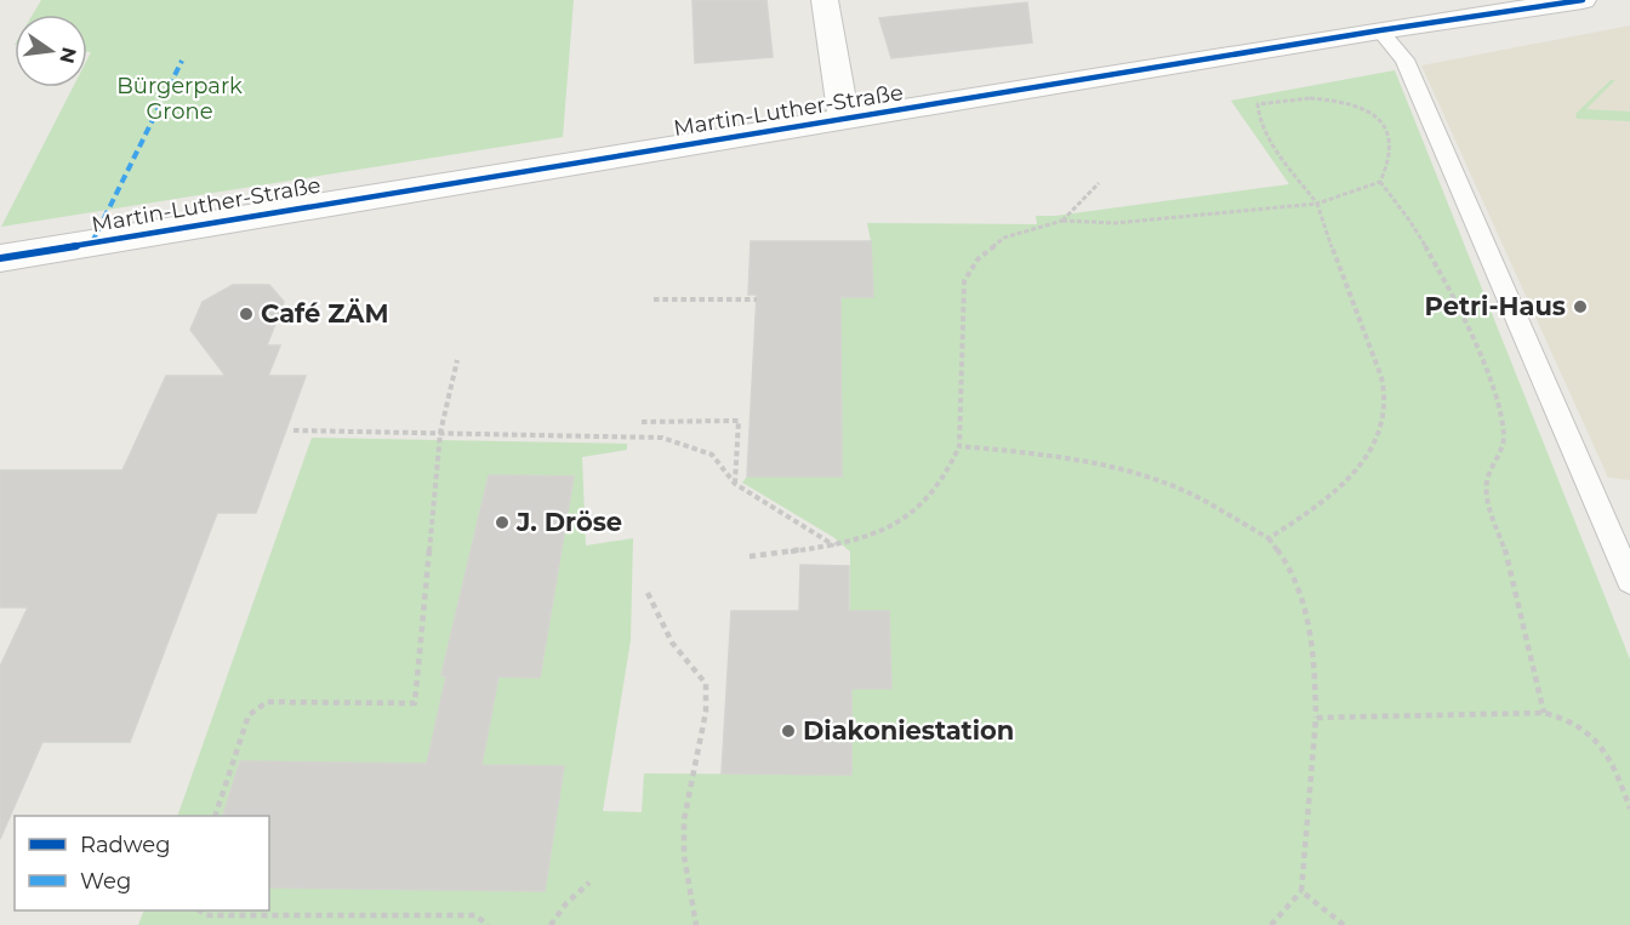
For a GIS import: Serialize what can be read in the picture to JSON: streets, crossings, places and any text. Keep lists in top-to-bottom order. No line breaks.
{"streets":{"street":["Martin-Luther-Straße"]},"parks":["Bürgerpark Grone"],"places":["Petri-Haus","Café ZÄM","J. Dröse","Diakoniestation"],"legend":["Radweg","Weg"],"north":"right"}
